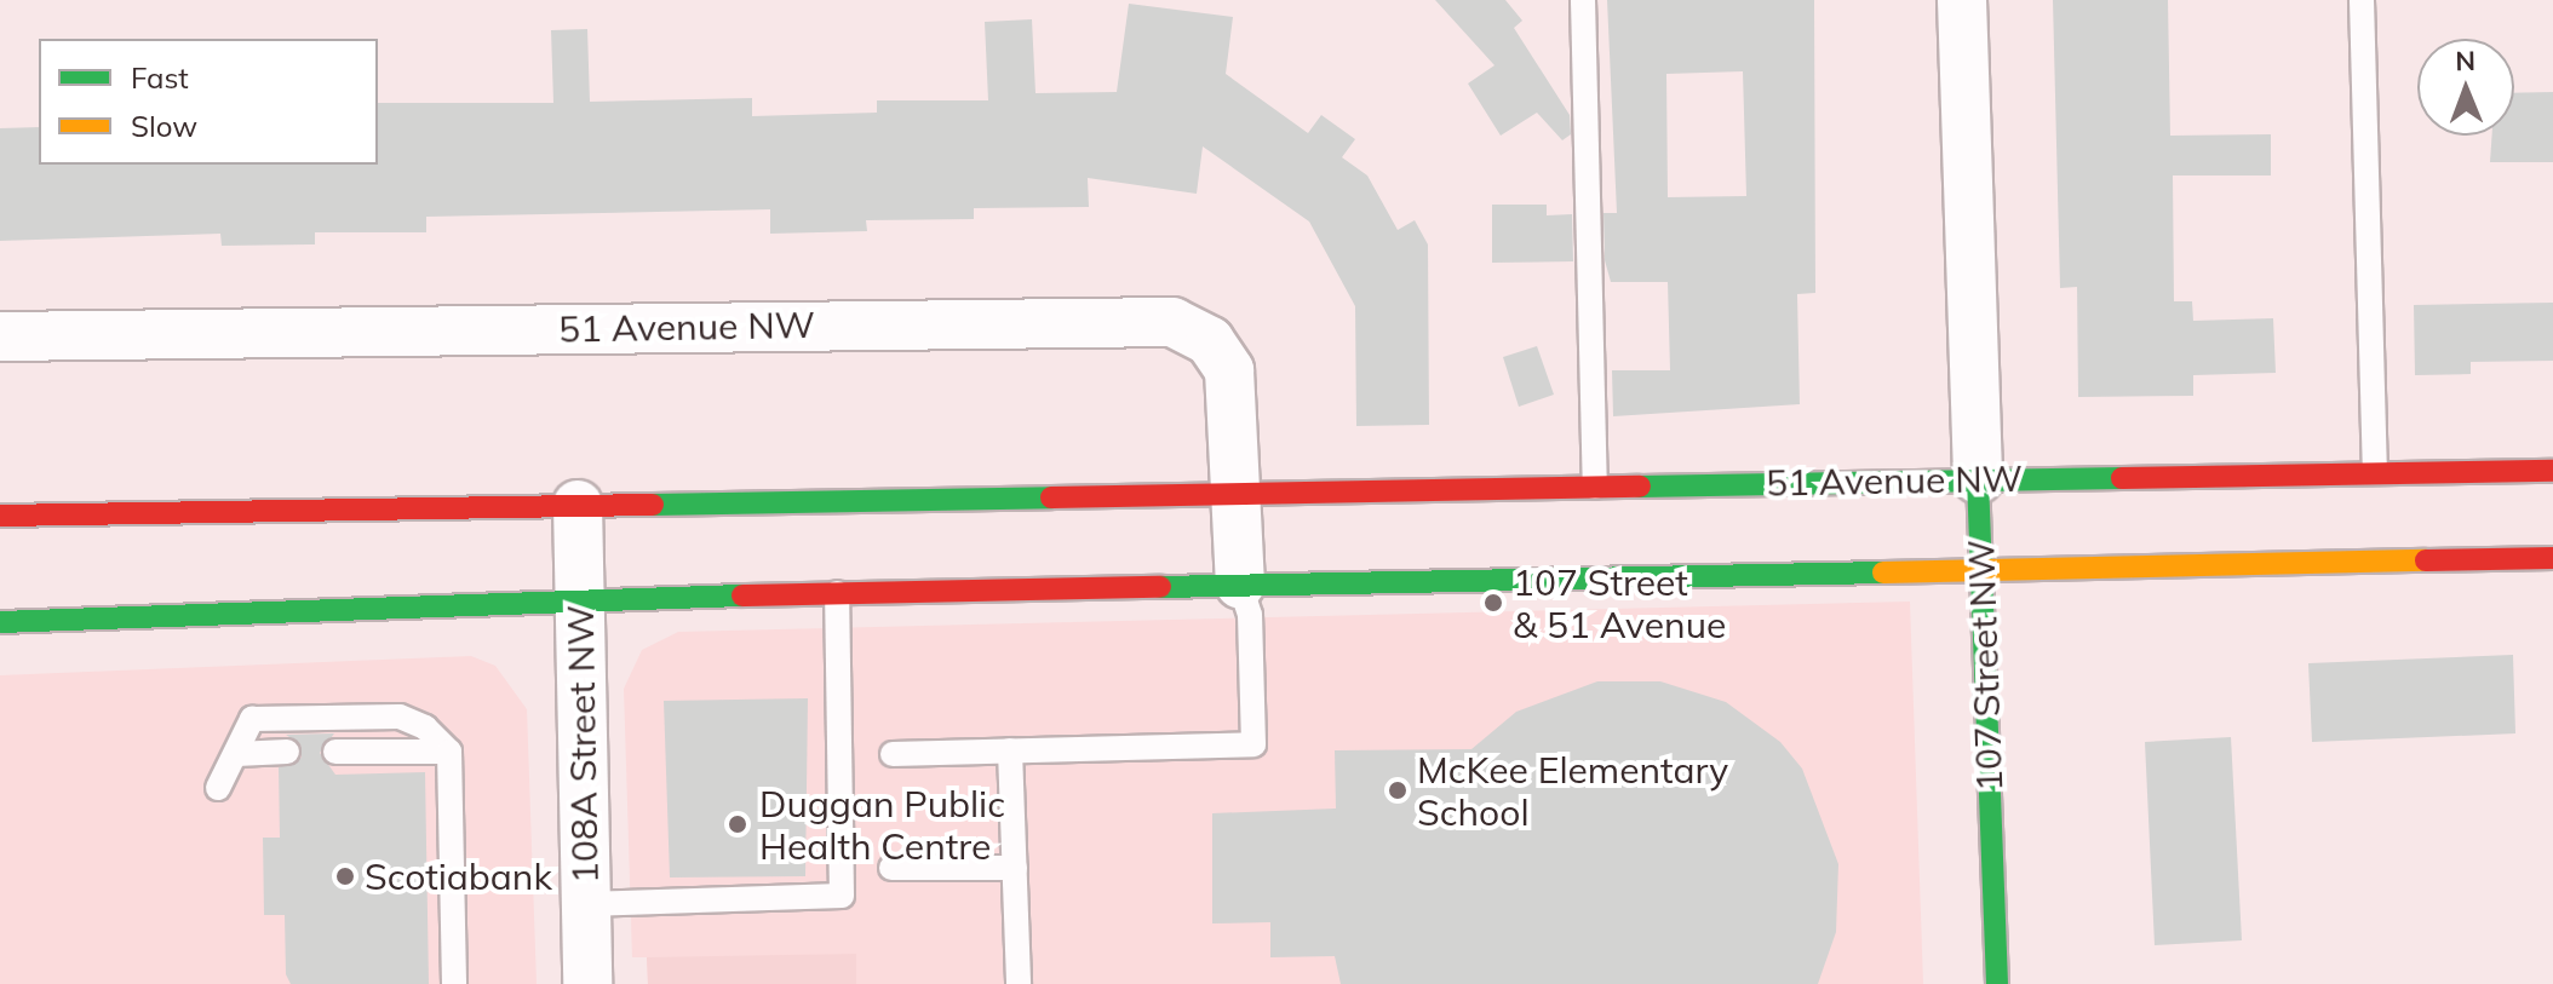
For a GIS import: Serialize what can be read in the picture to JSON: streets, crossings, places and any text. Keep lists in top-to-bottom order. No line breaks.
{"streets":{"main road":["51 Avenue NW","107 Street NW"],"street":["108A Street NW"]},"crossings":[["51 Avenue NW","107 Street NW"],["51 Avenue NW","108A Street NW"]],"places":["107 Street & 51 Avenue","McKee Elementary School","Duggan Public Health Centre","Scotiabank"],"legend":["Fast","Slow"],"north":"top"}
